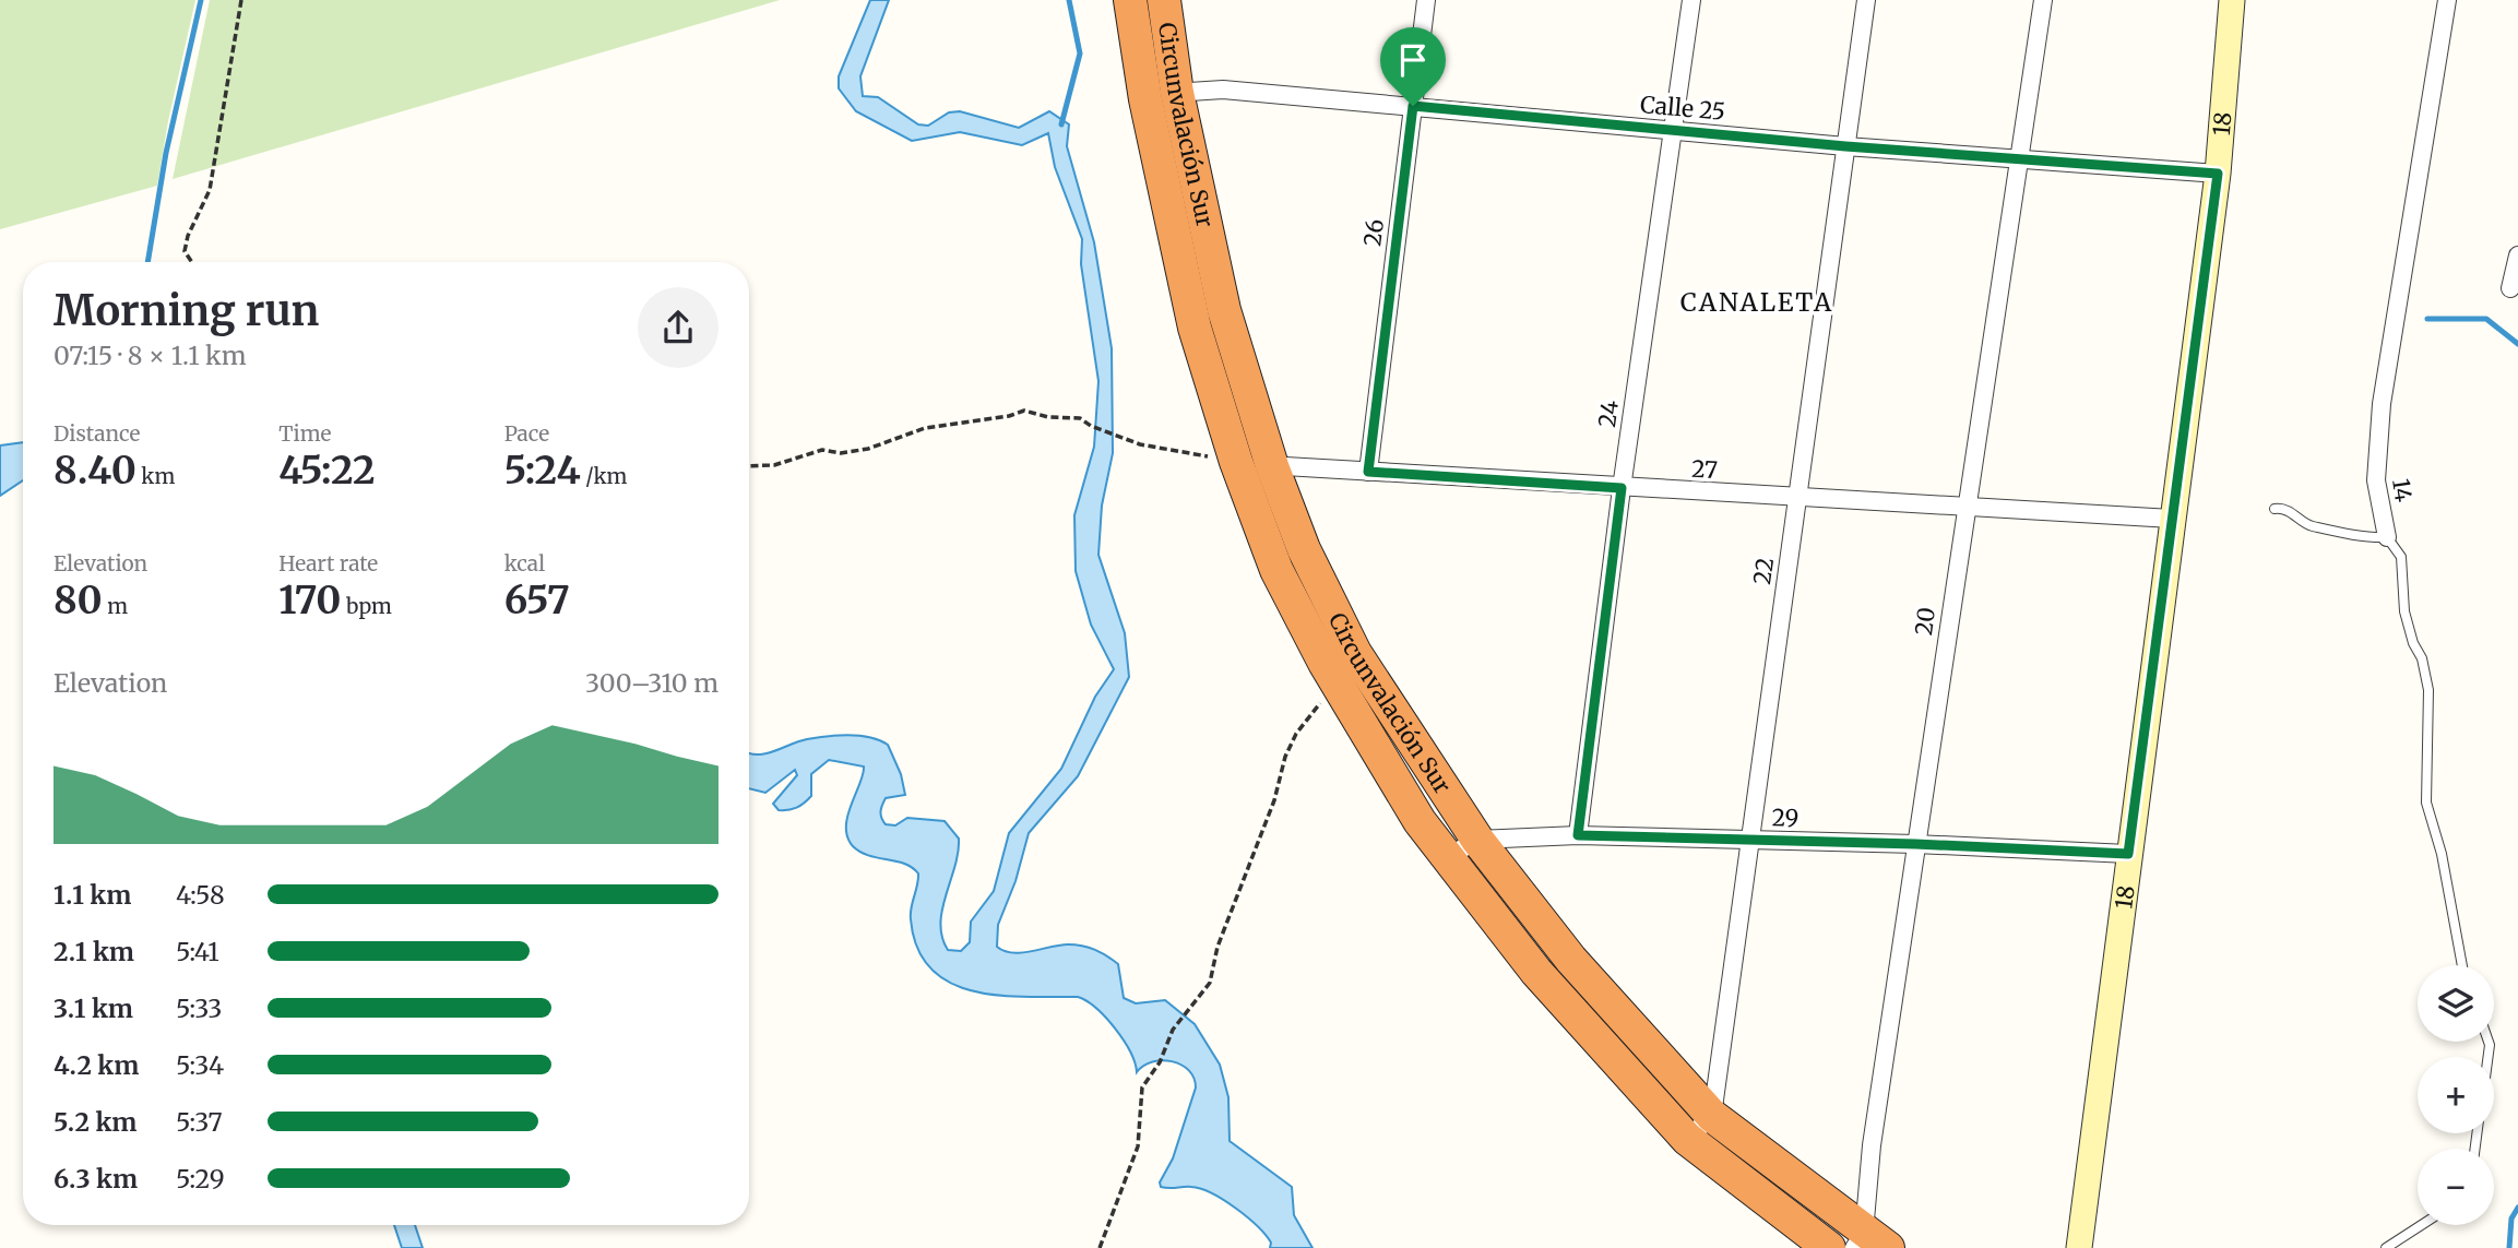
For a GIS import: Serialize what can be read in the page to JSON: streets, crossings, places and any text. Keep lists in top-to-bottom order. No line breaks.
{"streets":{"highway":["Circunvalación Sur"],"street":["Calle 25","18","26","24","27","14","22","20","29"]},"crossings":[["Calle 25","Circunvalación Sur"],["Calle 25","18"],["Calle 25","26"],["Calle 25","24"],["Calle 25","22"],["Calle 25","20"],["Circunvalación Sur","27"],["Circunvalación Sur","22"],["Circunvalación Sur","20"],["Circunvalación Sur","29"],["18","27"],["18","29"],["26","27"],["24","27"],["24","29"],["27","22"],["27","20"],["22","29"],["20","29"]],"districts":["CANALETA"],"page":{"heading":["Morning run","07:15 · 8 × 1.1 km"],"stats":[["Distance","8.40 km"],["Time","45:22"],["Pace","5:24 /km"],["Elevation","80 m"],["Heart rate","170 bpm"],["kcal","657"]],"chart":["Elevation","300–310 m"],"list":[{"name":"1.1 km","note":"4:58"},{"name":"2.1 km","note":"5:41"},{"name":"3.1 km","note":"5:33"},{"name":"4.2 km","note":"5:34"},{"name":"5.2 km","note":"5:37"},{"name":"6.3 km","note":"5:29"}],"map_buttons":["+","−"]}}
